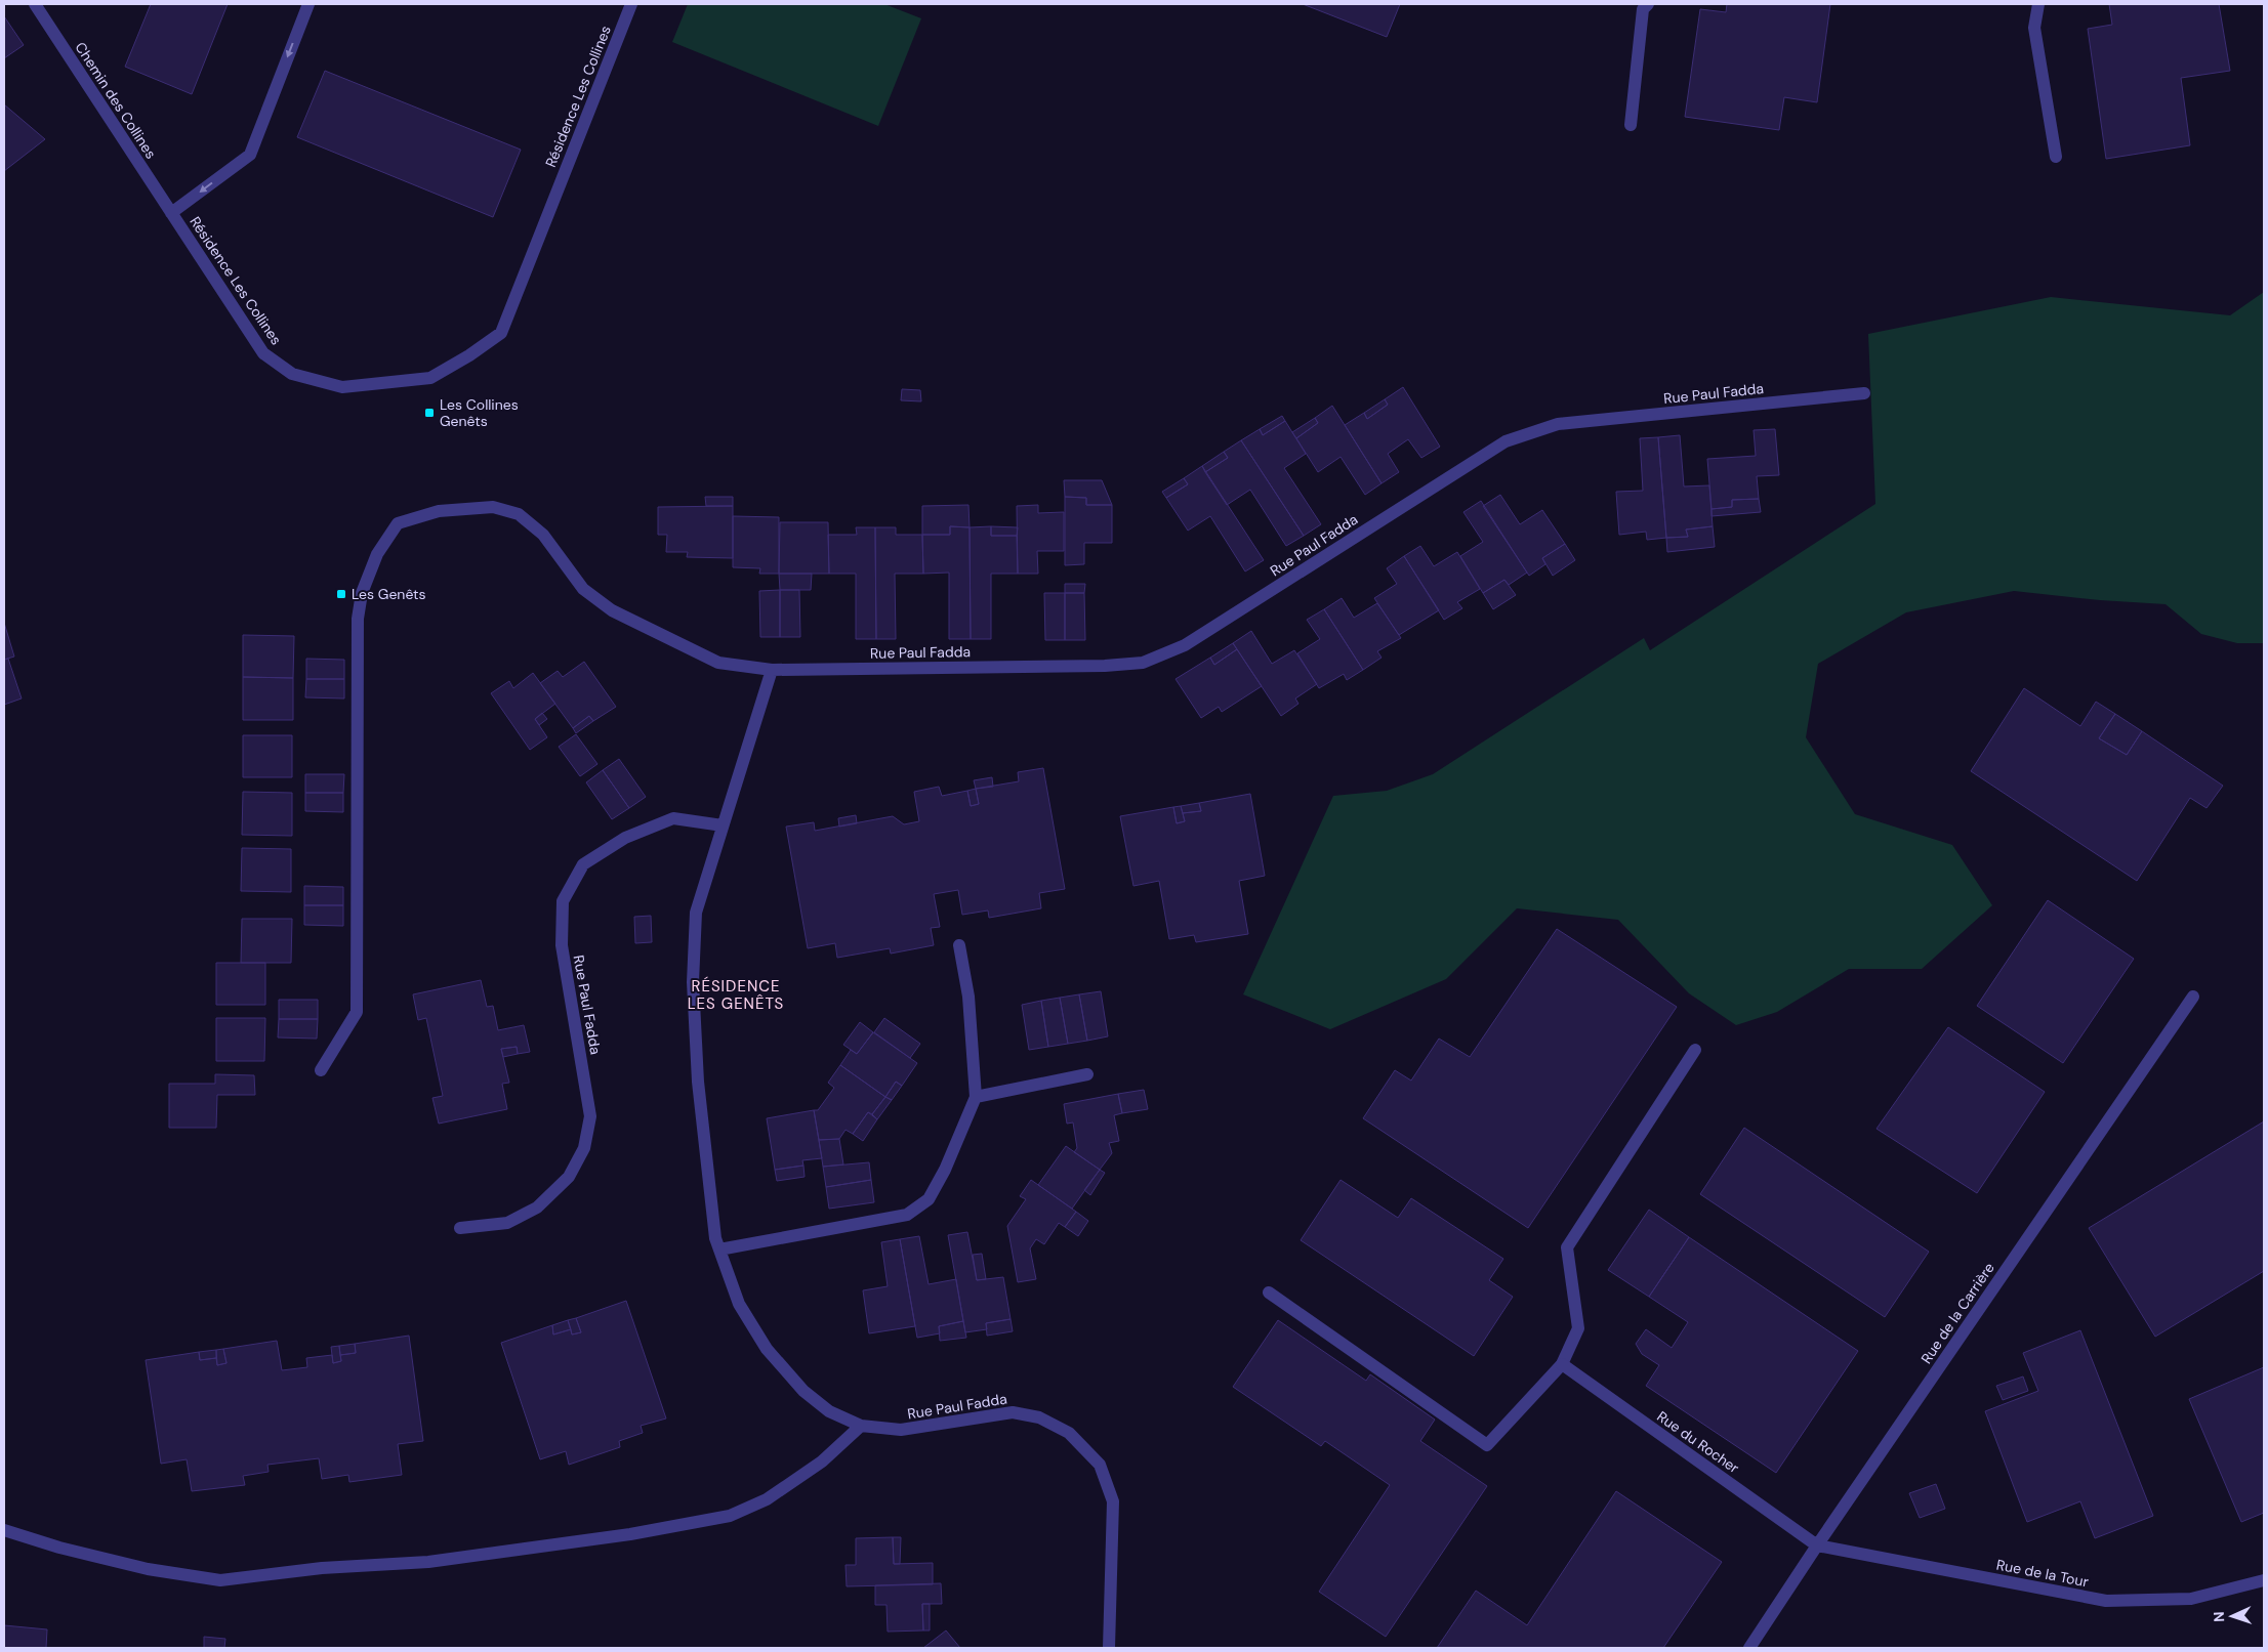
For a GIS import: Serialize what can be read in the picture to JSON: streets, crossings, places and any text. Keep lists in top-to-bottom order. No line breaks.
{"streets":{"street":["Résidence Les Collines","Chemin des Collines","Rue Paul Fadda","Rue de la Carrière","Rue du Rocher","Rue de la Tour"]},"crossings":[["Résidence Les Collines","Chemin des Collines"],["Rue de la Carrière","Rue du Rocher"],["Rue de la Carrière","Rue de la Tour"],["Rue du Rocher","Rue de la Tour"]],"districts":["RÉSIDENCE LES GENÊTS"],"places":{"transit":["Les Collines Genêts","Les Genêts"]},"north":"left"}
